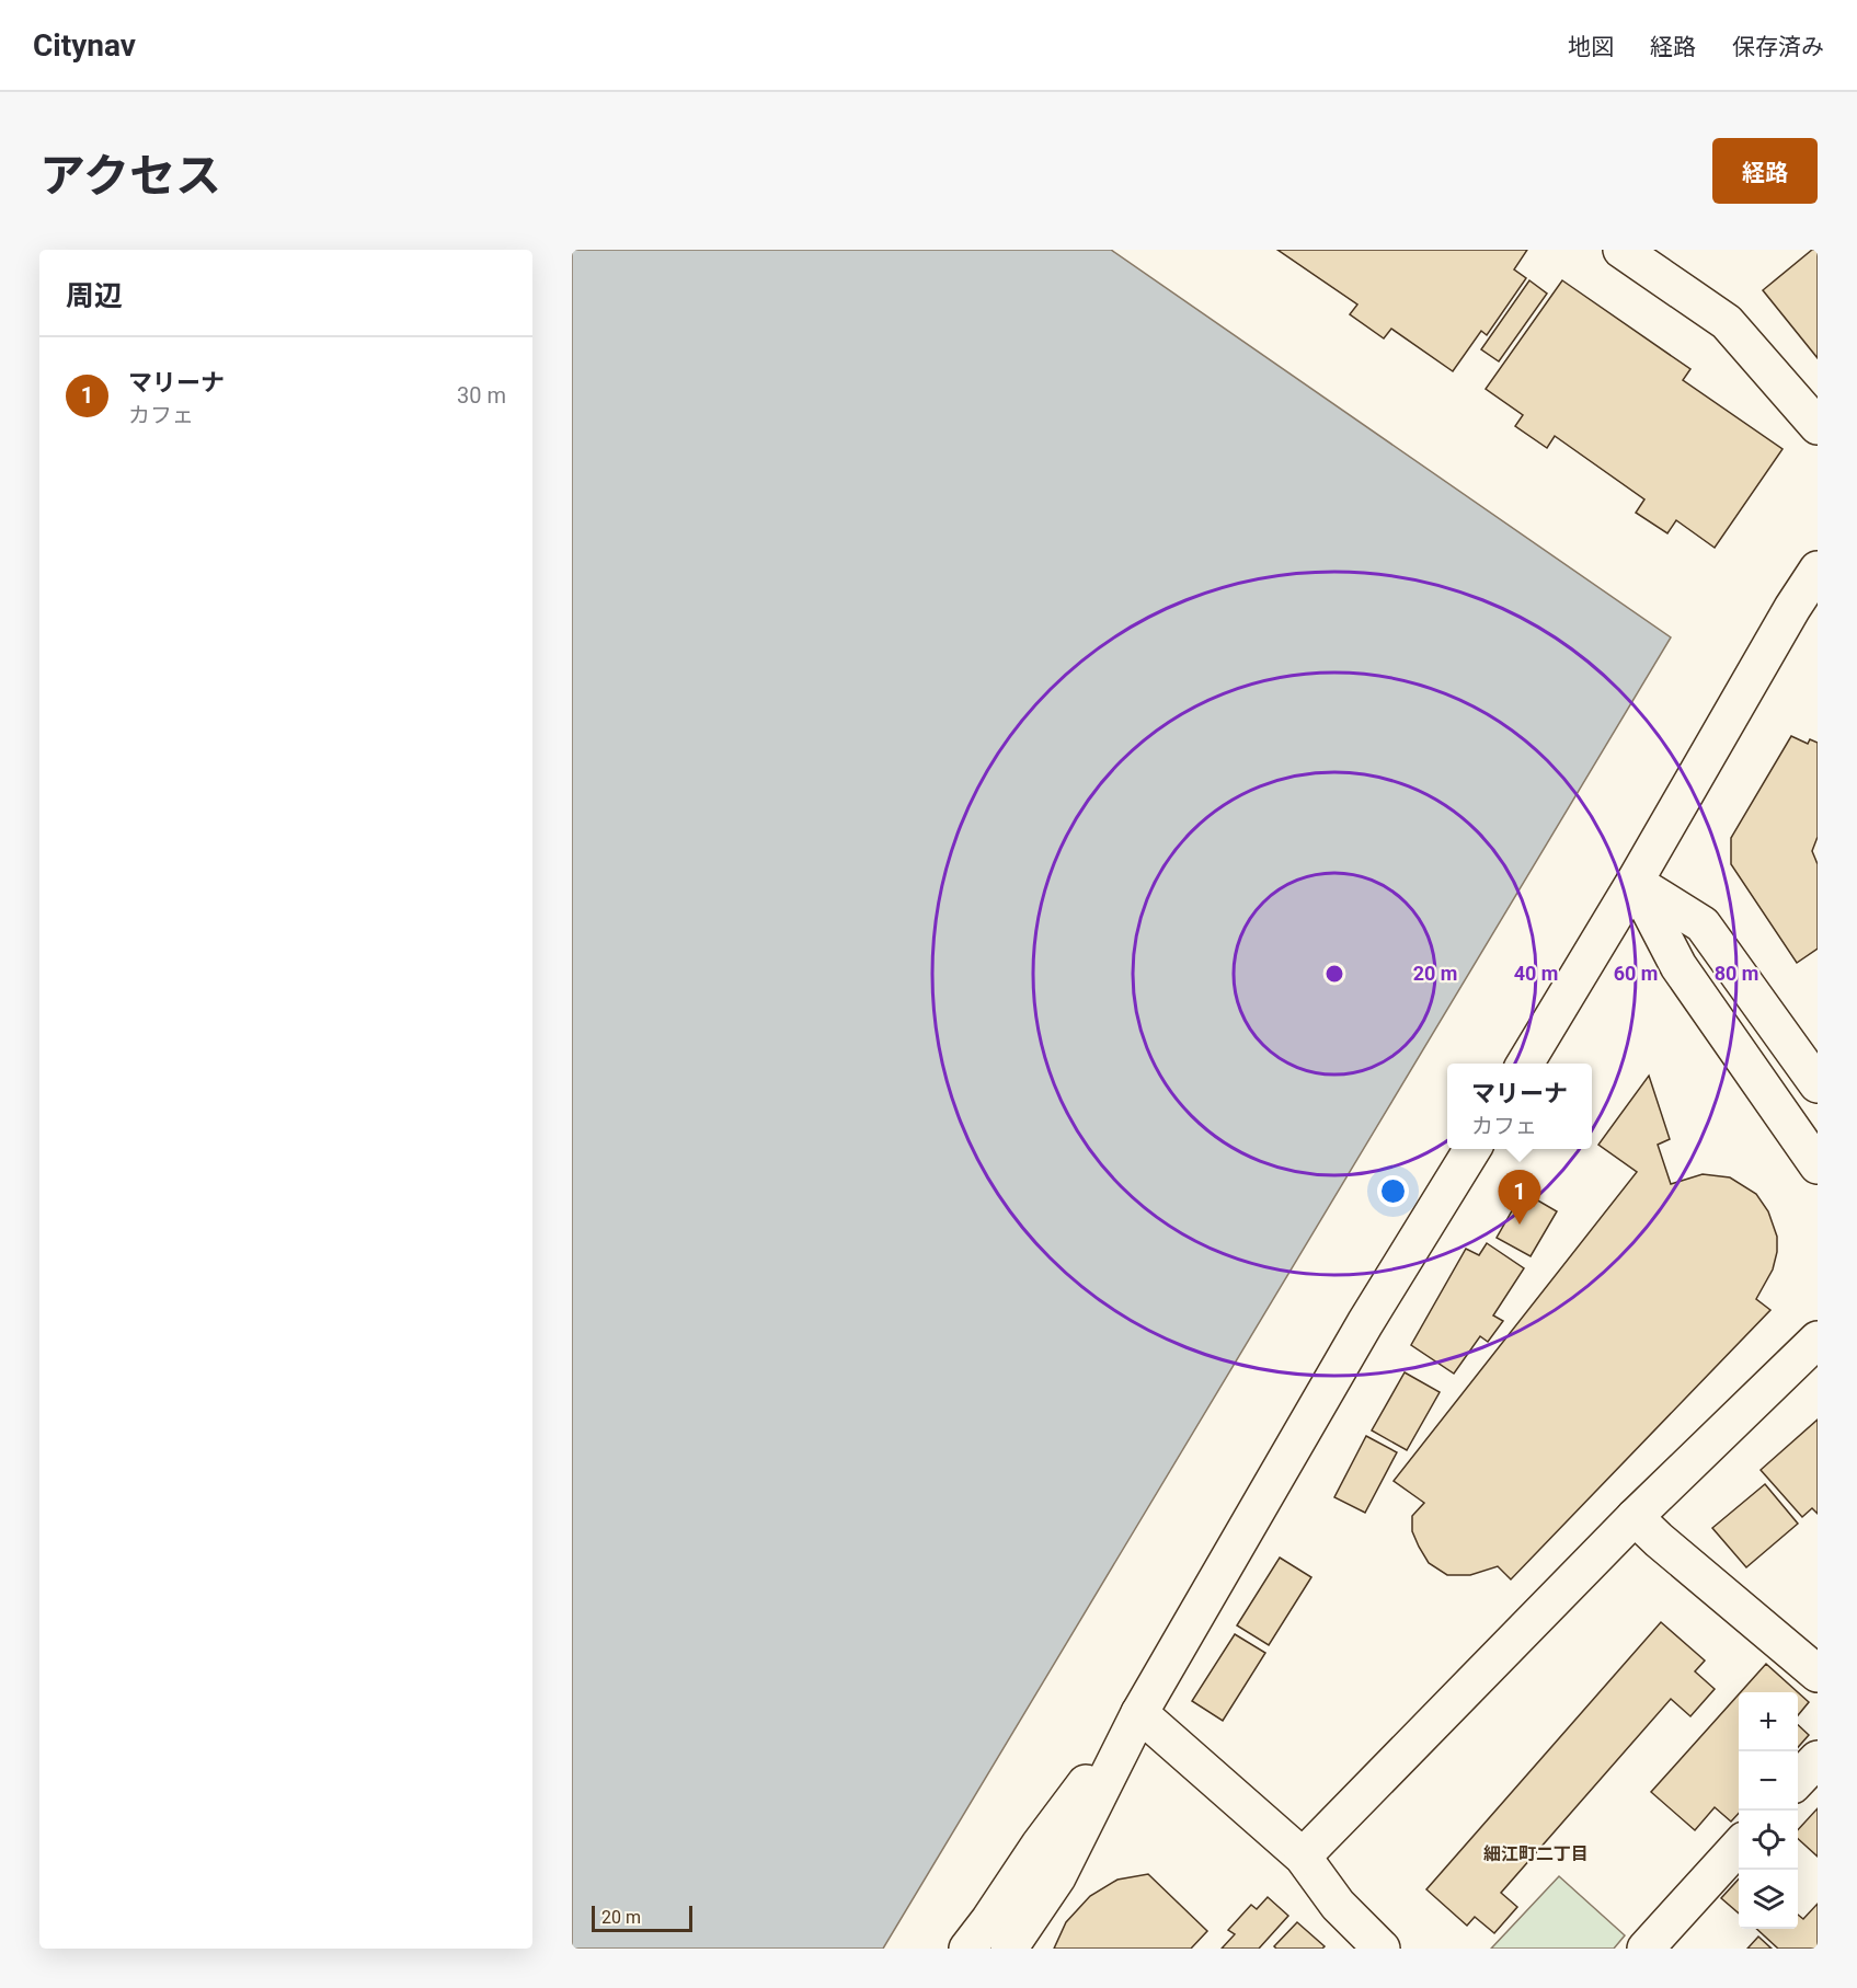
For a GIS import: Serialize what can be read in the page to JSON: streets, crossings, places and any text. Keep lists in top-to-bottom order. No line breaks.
{"districts":["細江町二丁目"],"scale_bar":"20 m","page":{"header":"Citynav","nav":["地図","経路","保存済み"],"title":"アクセス","buttons":"経路","heading":"周辺","list":[{"mark":"1","name":"マリーナ","note":"カフェ","value":"30 m"}],"popup":["マリーナ","カフェ"],"pins":"1","map_buttons":["+","−"],"scale":"20 m"},"rings":["20 m","40 m","60 m","80 m"]}
